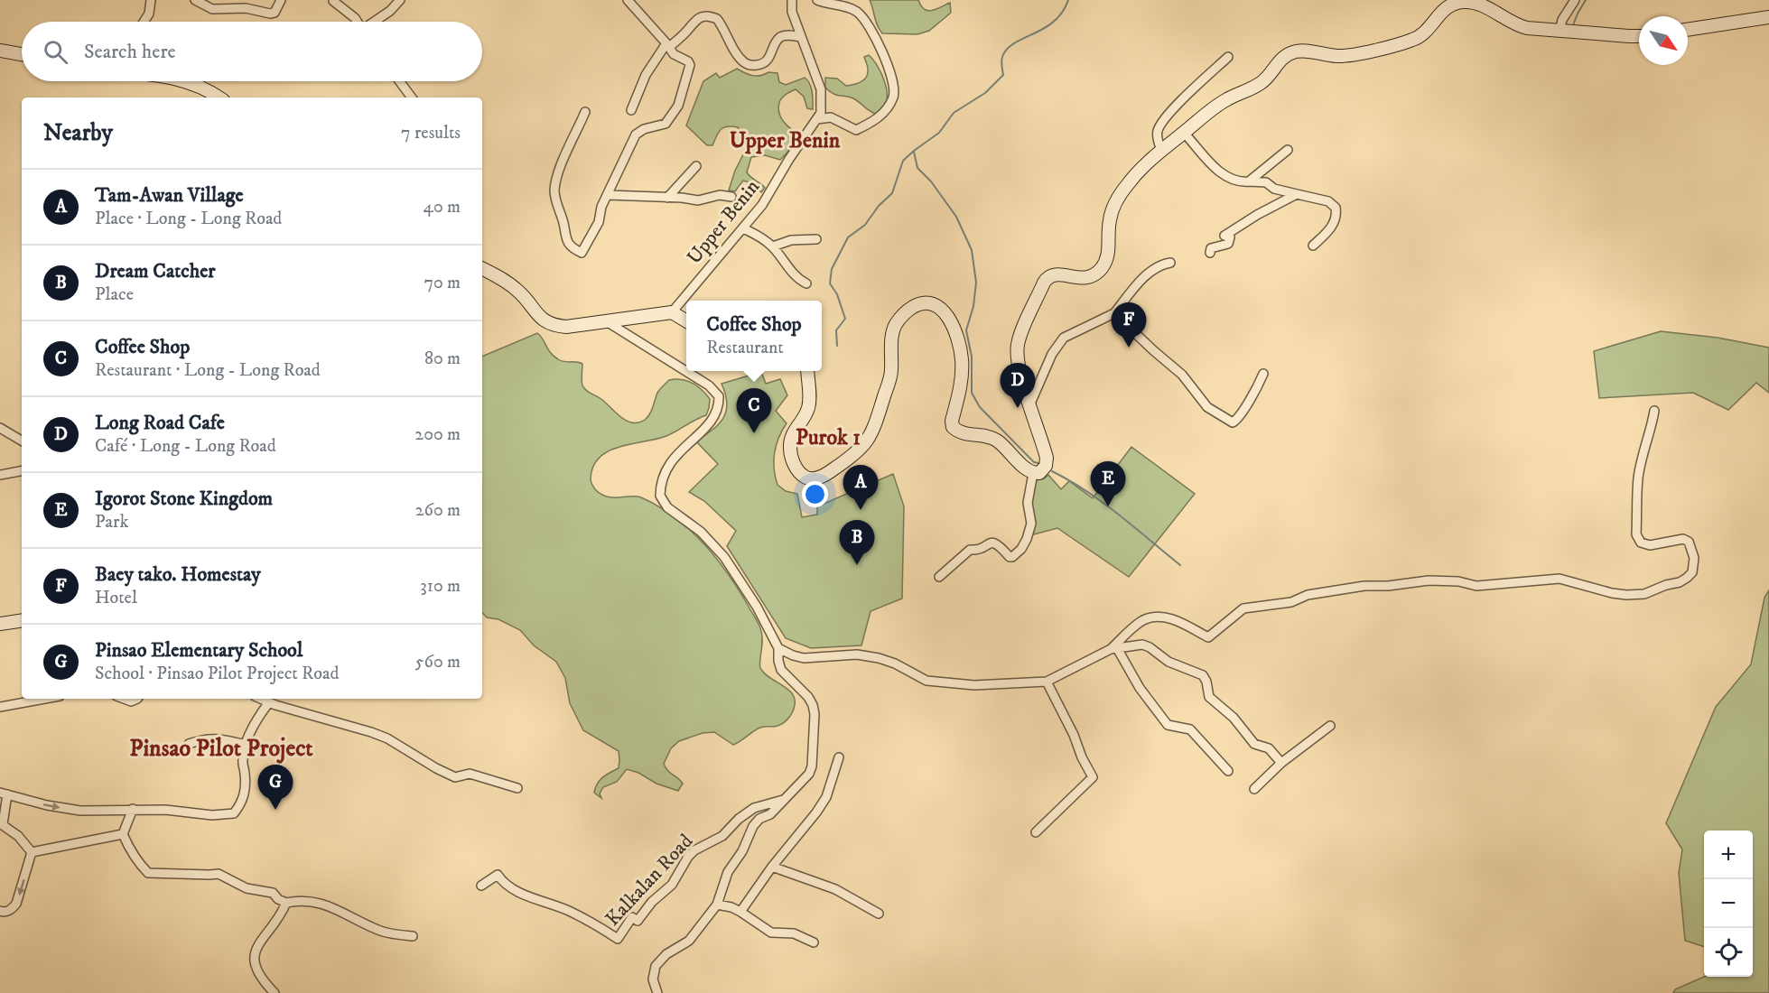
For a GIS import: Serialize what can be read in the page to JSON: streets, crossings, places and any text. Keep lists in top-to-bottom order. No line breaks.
{"streets":{"street":["Upper Benin","Kalkalan Road"]},"districts":["Upper Benin","Purok 1","Pinsao Pilot Project"],"north":"bottom right","page":{"search":"Search here","heading":["Nearby","7 results"],"list":[{"mark":"A","name":"Tam-Awan Village","note":"Place · Long - Long Road","value":"40 m"},{"mark":"B","name":"Dream Catcher","note":"Place","value":"70 m"},{"mark":"C","name":"Coffee Shop","note":"Restaurant · Long - Long Road","value":"80 m"},{"mark":"D","name":"Long Road Cafe","note":"Café · Long - Long Road","value":"200 m"},{"mark":"E","name":"Igorot Stone Kingdom","note":"Park","value":"260 m"},{"mark":"F","name":"Baey tako. Homestay","note":"Hotel","value":"310 m"},{"mark":"G","name":"Pinsao Elementary School","note":"School · Pinsao Pilot Project Road","value":"560 m"}],"popup":["Coffee Shop","Restaurant"],"pins":["F","D","C","E","A","B","G"],"map_buttons":["+","−"]}}
